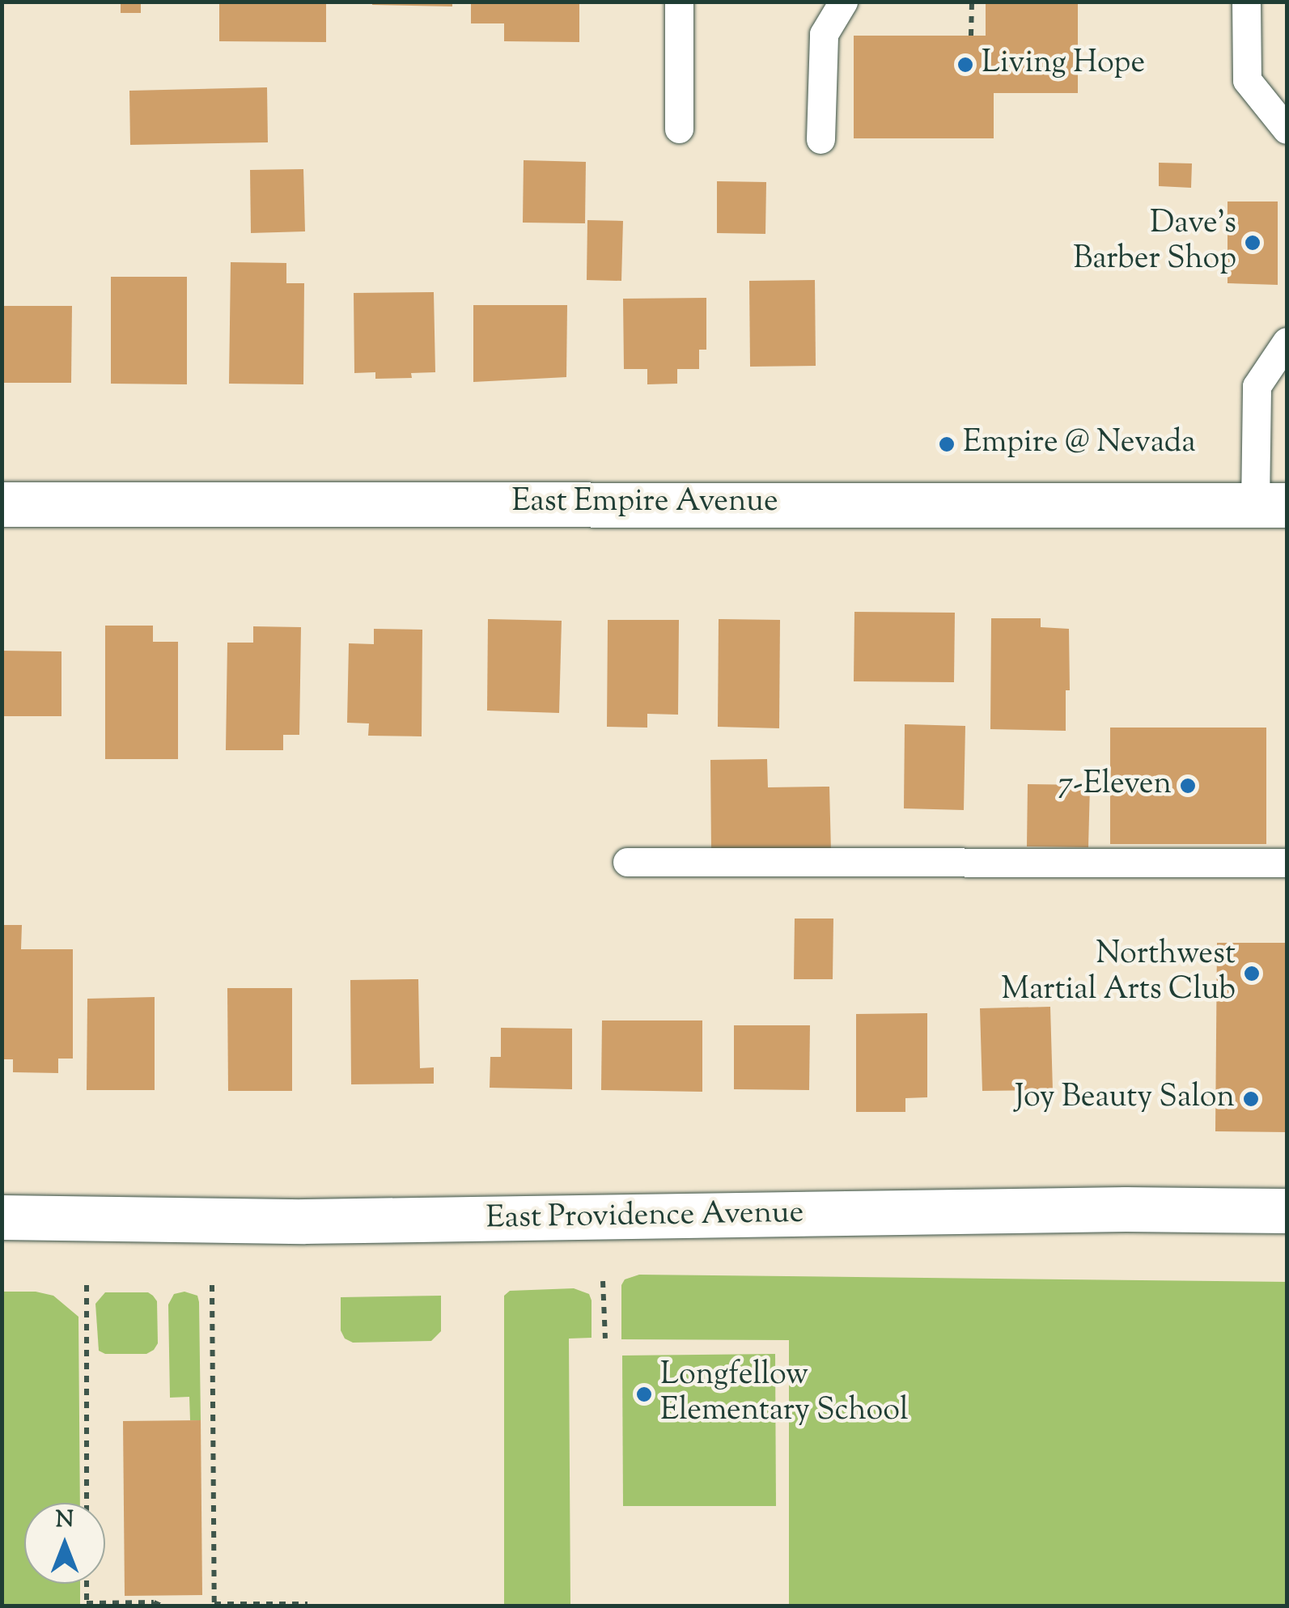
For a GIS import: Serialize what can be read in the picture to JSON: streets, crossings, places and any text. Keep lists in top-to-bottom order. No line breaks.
{"streets":{"street":["East Empire Avenue","East Providence Avenue"]},"places":["Living Hope","Dave's Barber Shop","Empire @ Nevada","7-Eleven","Northwest Martial Arts Club","Joy Beauty Salon","Longfellow Elementary School"],"north":"top"}
